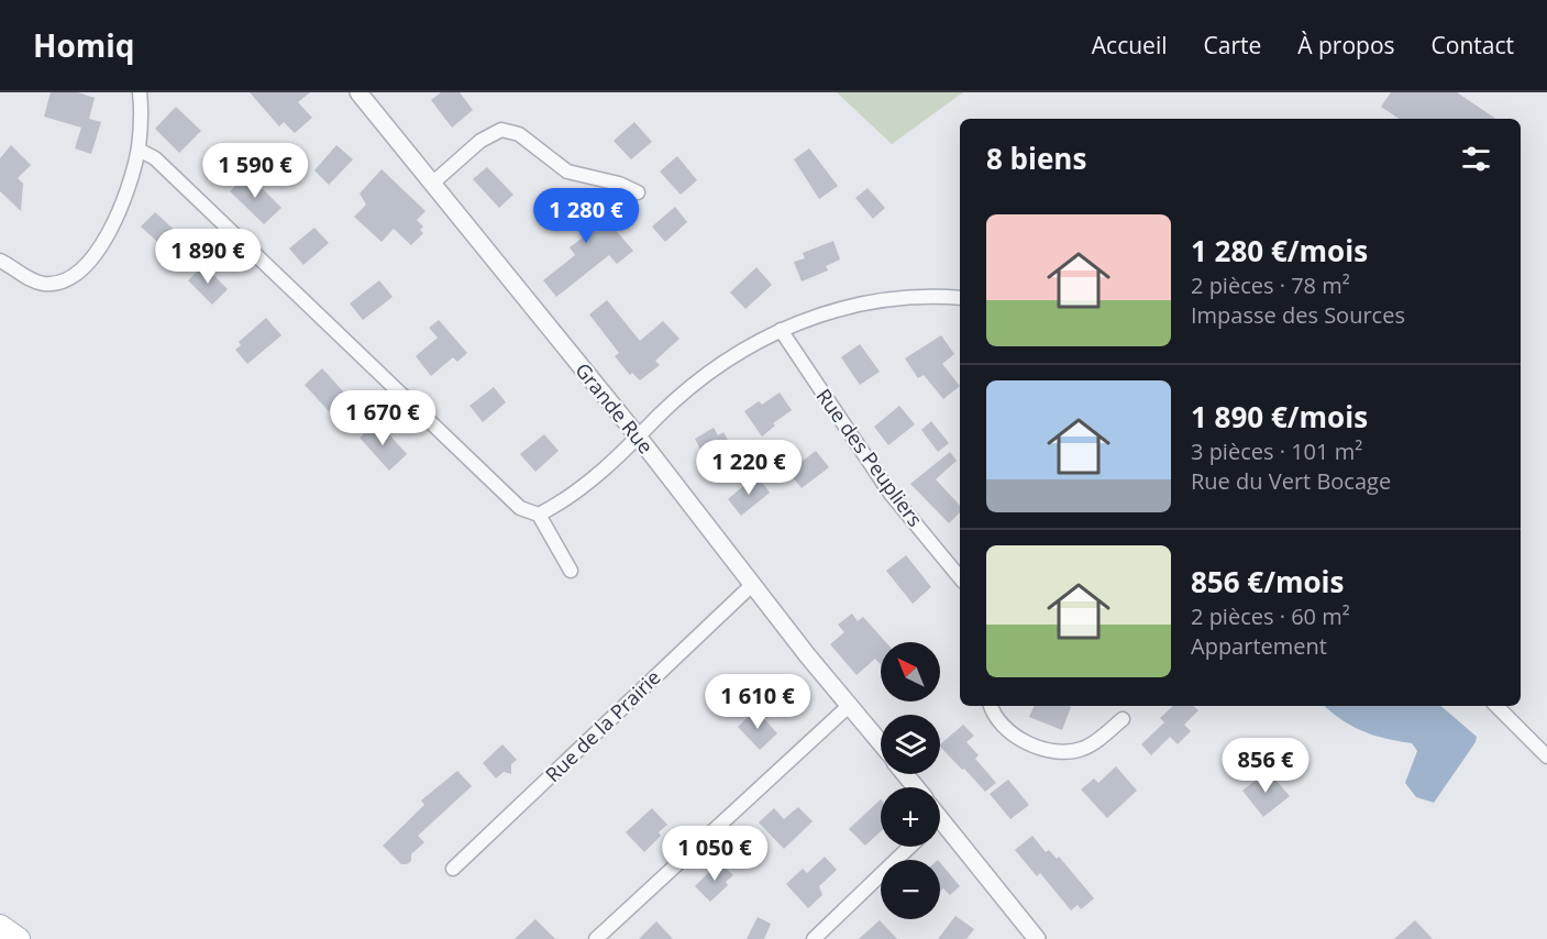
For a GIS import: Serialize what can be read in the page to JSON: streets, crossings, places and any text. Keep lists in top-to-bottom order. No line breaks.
{"streets":{"street":["Grande Rue","Rue des Peupliers","Rue de la Prairie"]},"crossings":[["Grande Rue","Rue de la Prairie"]],"north":"top left","page":{"header":"Homiq","nav":["Accueil","Carte","À propos","Contact"],"heading":"8 biens","price":["1 590 €","1 280 €","1 890 €","1 670 €","1 220 €","1 610 €","856 €","1 050 €"],"list":[{"name":"1 280 €/mois","note":"2 pièces · 78 m² · Impasse des Sources"},{"name":"1 890 €/mois","note":"3 pièces · 101 m² · Rue du Vert Bocage"},{"name":"856 €/mois","note":"2 pièces · 60 m² · Appartement"}],"map_buttons":["+","−"]}}
